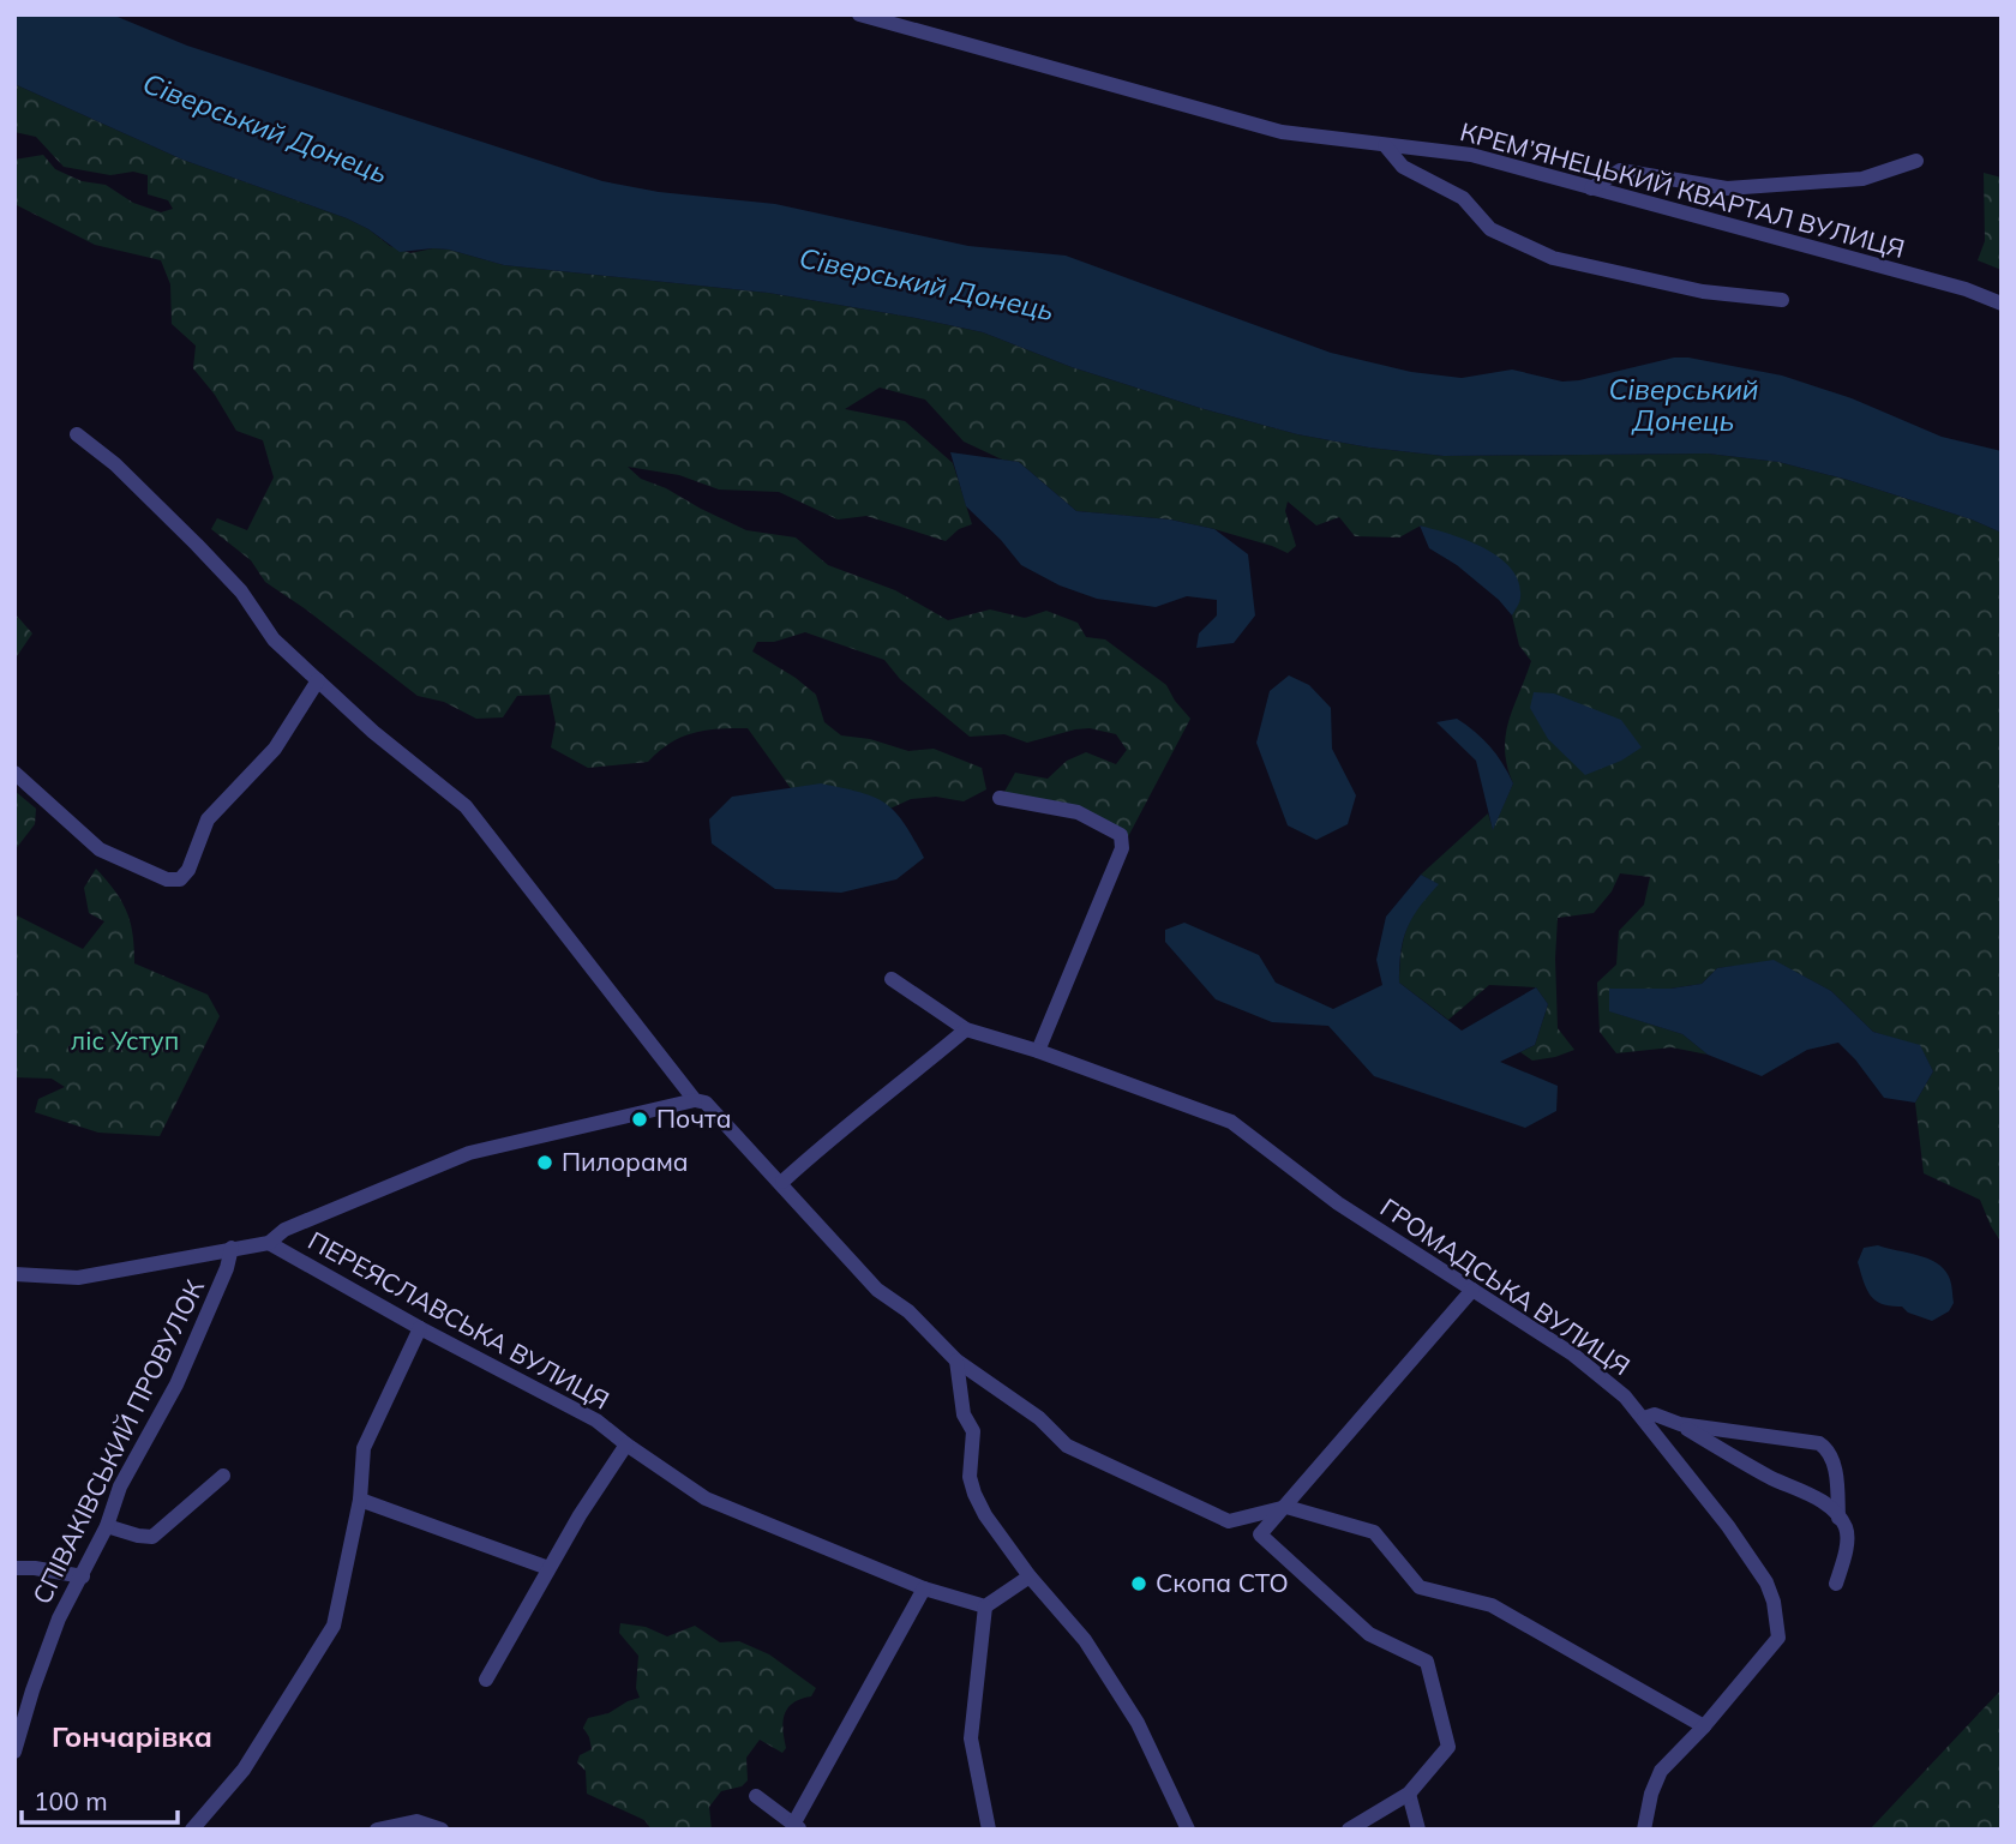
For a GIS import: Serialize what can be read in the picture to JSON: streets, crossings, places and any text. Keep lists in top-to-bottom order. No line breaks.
{"streets":{"street":["КРЕМ’ЯНЕЦЬКИЙ КВАРТАЛ ВУЛИЦЯ","ГРОМАДСЬКА ВУЛИЦЯ","ПЕРЕЯСЛАВСЬКА ВУЛИЦЯ","СПІВАКІВСЬКИЙ ПРОВУЛОК"]},"districts":["Гончарівка"],"water":["Сіверський Донець"],"parks":["ліс Уступ"],"places":["Почта","Пилорама","Скопа СТО"],"scale_bar":"100 m"}
